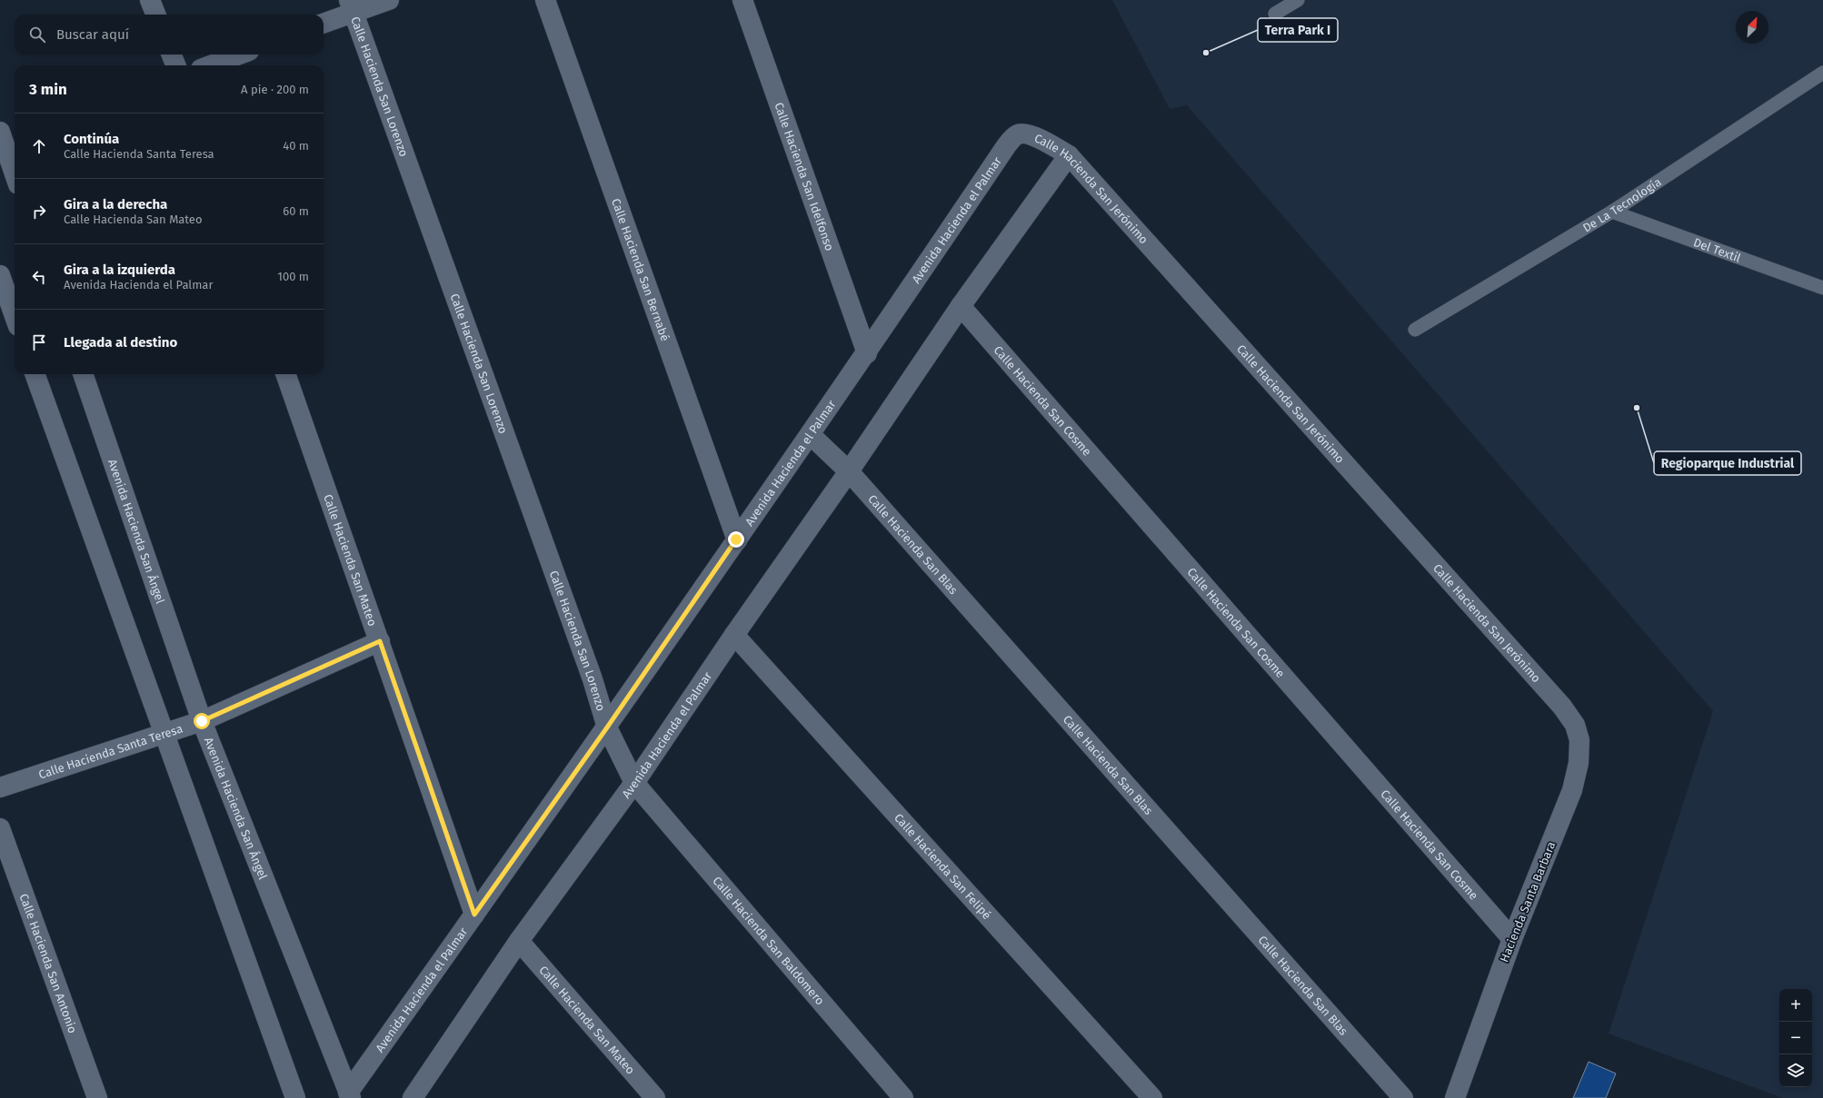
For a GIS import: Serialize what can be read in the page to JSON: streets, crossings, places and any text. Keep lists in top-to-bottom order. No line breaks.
{"streets":{"street":["Calle Hacienda San Lorenzo","Calle Hacienda San Idelfonso","Calle Hacienda San Jerónimo","Avenida Hacienda el Palmar","Calle Hacienda San Bernabé","Calle Hacienda San Cosme","Avenida Hacienda San Ángel","Calle Hacienda San Blas","Calle Hacienda San Mateo","Calle Hacienda Santa Teresa","Calle Hacienda San Felipé","Hacienda Santa Barbara","Calle Hacienda San Baldomero","Calle Hacienda San Antonio"],"lane":["De La Tecnología","Del Textil"]},"crossings":[["Calle Hacienda San Lorenzo","Avenida Hacienda el Palmar"],["Calle Hacienda San Lorenzo","Calle Hacienda San Baldomero"],["Calle Hacienda San Idelfonso","Avenida Hacienda el Palmar"],["Calle Hacienda San Jerónimo","Avenida Hacienda el Palmar"],["Calle Hacienda San Jerónimo","Hacienda Santa Barbara"],["De La Tecnología","Del Textil"],["Avenida Hacienda el Palmar","Calle Hacienda San Bernabé"],["Avenida Hacienda el Palmar","Calle Hacienda San Cosme"],["Avenida Hacienda el Palmar","Avenida Hacienda San Ángel"],["Avenida Hacienda el Palmar","Calle Hacienda San Blas"],["Avenida Hacienda el Palmar","Calle Hacienda San Mateo"],["Avenida Hacienda el Palmar","Calle Hacienda San Felipé"],["Avenida Hacienda el Palmar","Calle Hacienda San Baldomero"],["Calle Hacienda San Cosme","Hacienda Santa Barbara"],["Avenida Hacienda San Ángel","Calle Hacienda Santa Teresa"],["Calle Hacienda San Mateo","Calle Hacienda Santa Teresa"]],"places":["Terra Park I","Regioparque Industrial"],"north":"top right","page":{"search":"Buscar aquí","heading":["3 min","A pie · 200 m"],"list":[["Continúa","Calle Hacienda Santa Teresa","40 m"],["Gira a la derecha","Calle Hacienda San Mateo","60 m"],["Gira a la izquierda","Avenida Hacienda el Palmar","100 m"],"Llegada al destino"],"map_buttons":["+","−"]}}
